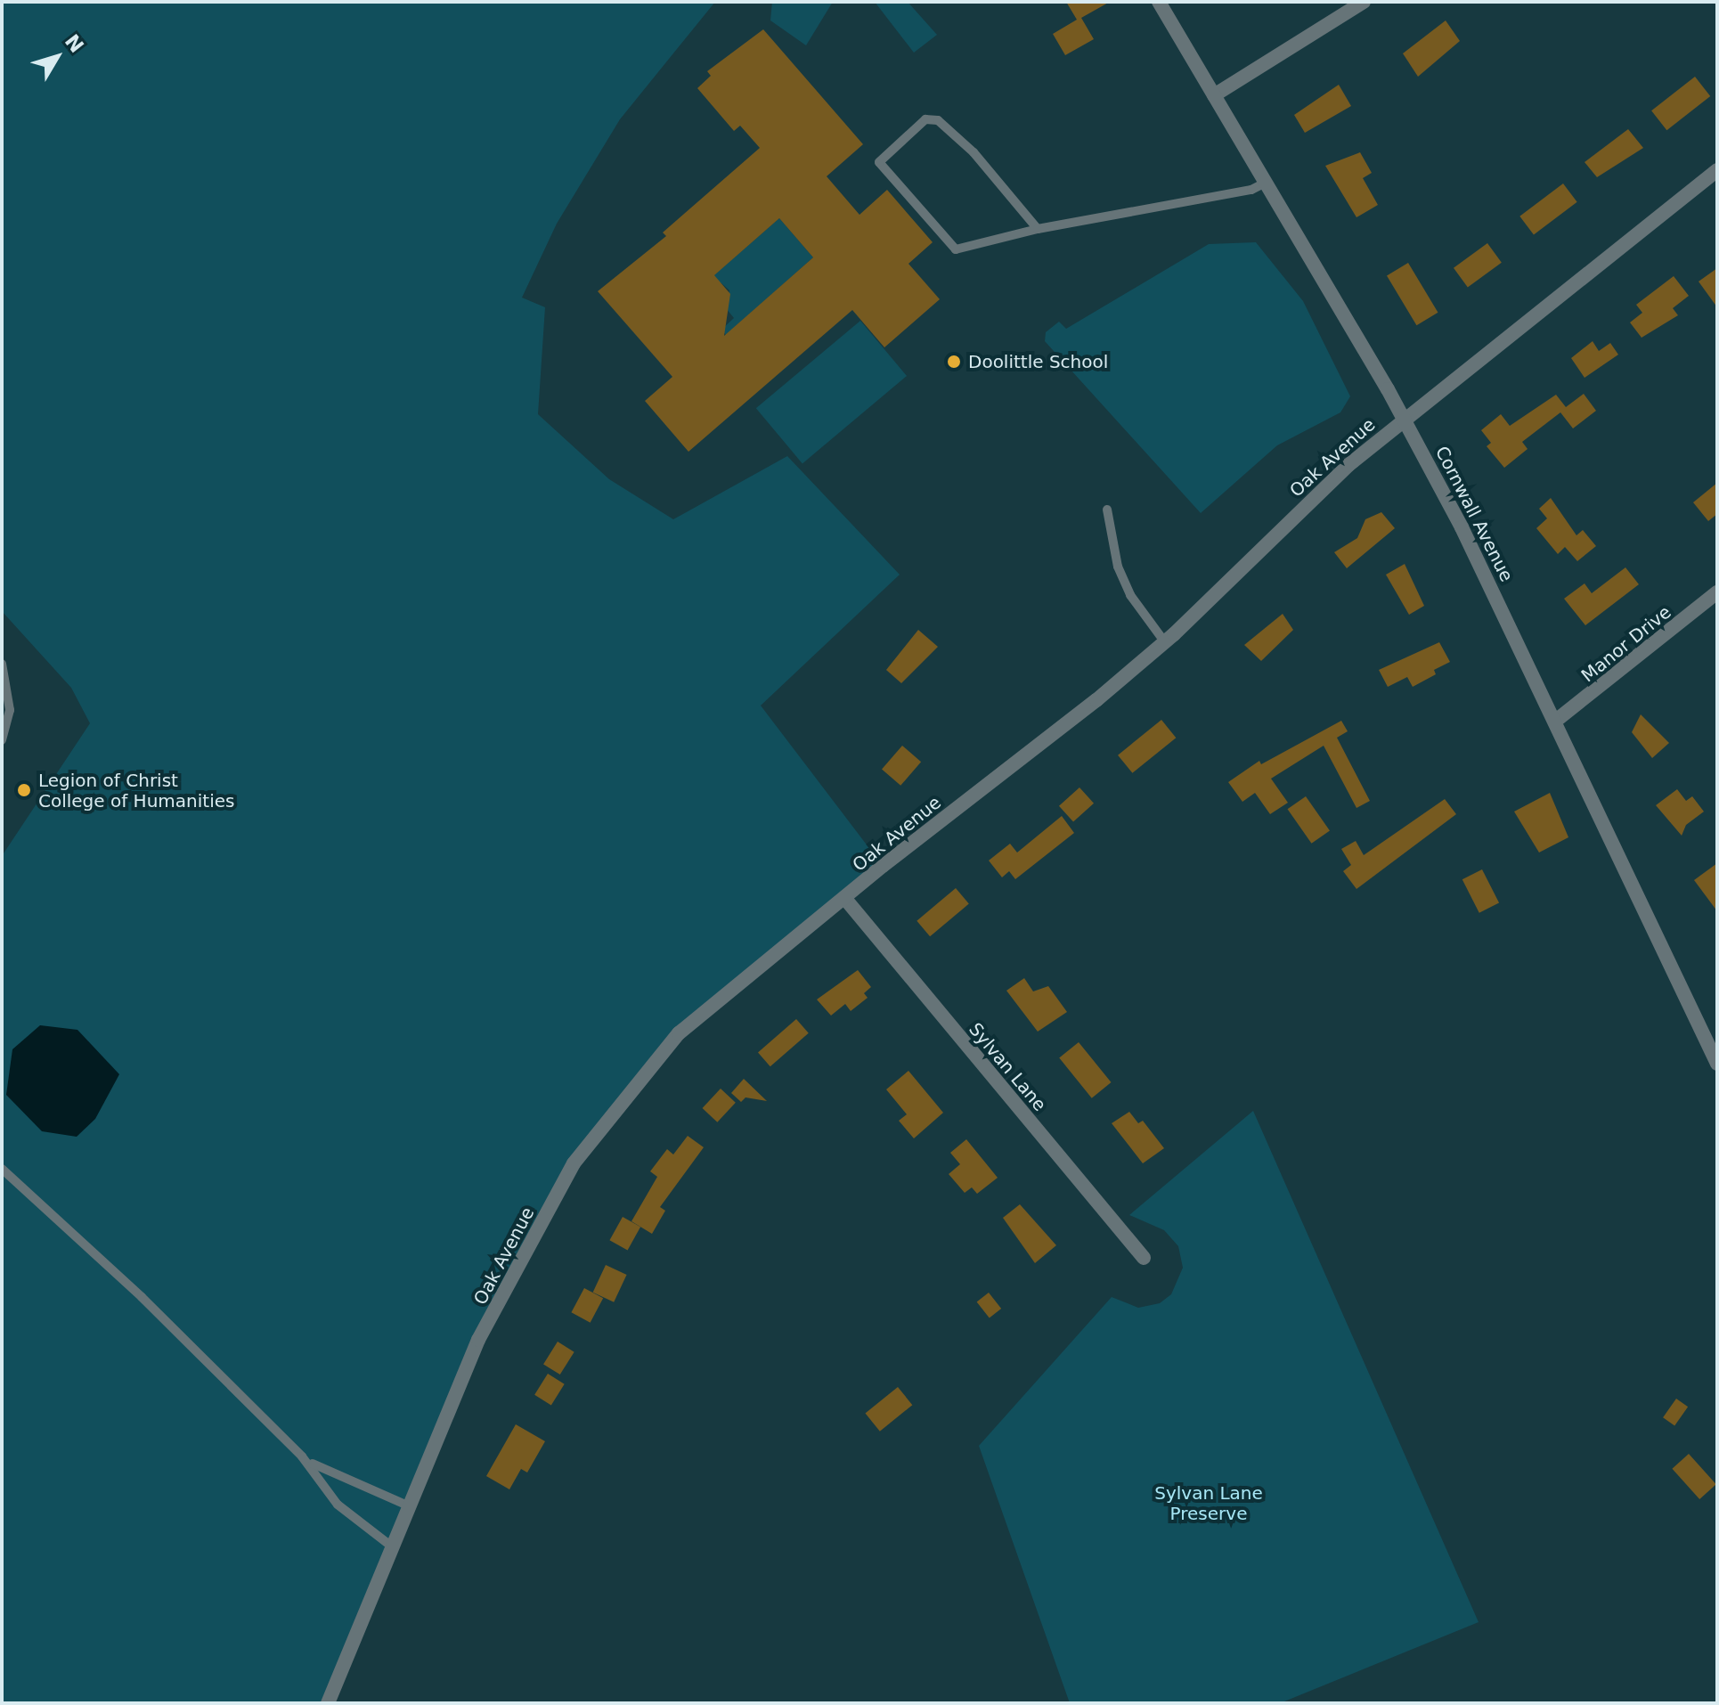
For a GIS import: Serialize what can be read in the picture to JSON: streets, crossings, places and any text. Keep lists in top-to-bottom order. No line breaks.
{"streets":{"street":["Oak Avenue","Cornwall Avenue","Manor Drive","Sylvan Lane"]},"crossings":[["Oak Avenue","Cornwall Avenue"],["Oak Avenue","Sylvan Lane"],["Cornwall Avenue","Manor Drive"]],"parks":["Sylvan Lane Preserve"],"places":["Doolittle School","Legion of Christ College of Humanities"],"north":"top right"}
